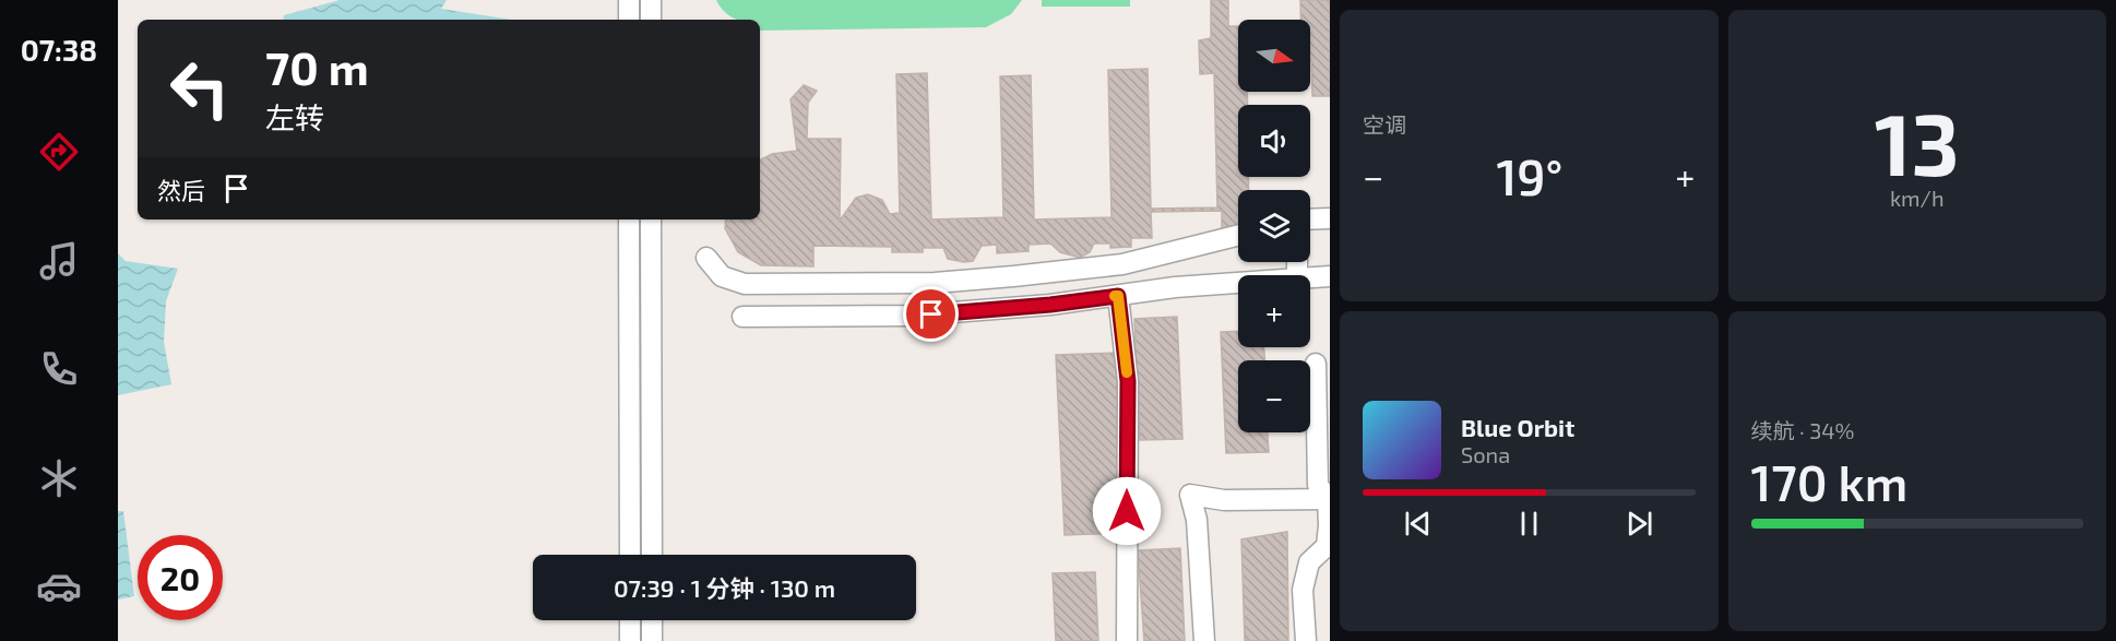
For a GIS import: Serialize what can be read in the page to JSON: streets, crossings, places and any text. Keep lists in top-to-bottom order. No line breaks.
{"north":"right","page":{"tabs":"07:38","tile":["空调",["13","km/h"],["续航 · 34%","170 km"]],"map_buttons":["+","−"],"turn":["70 m","左转"],"heat":["−","19°","+"],"then":"然后","song":["Blue Orbit","Sona"],"limit":"20","trip":"07:39 · 1 分钟 · 130 m"}}
